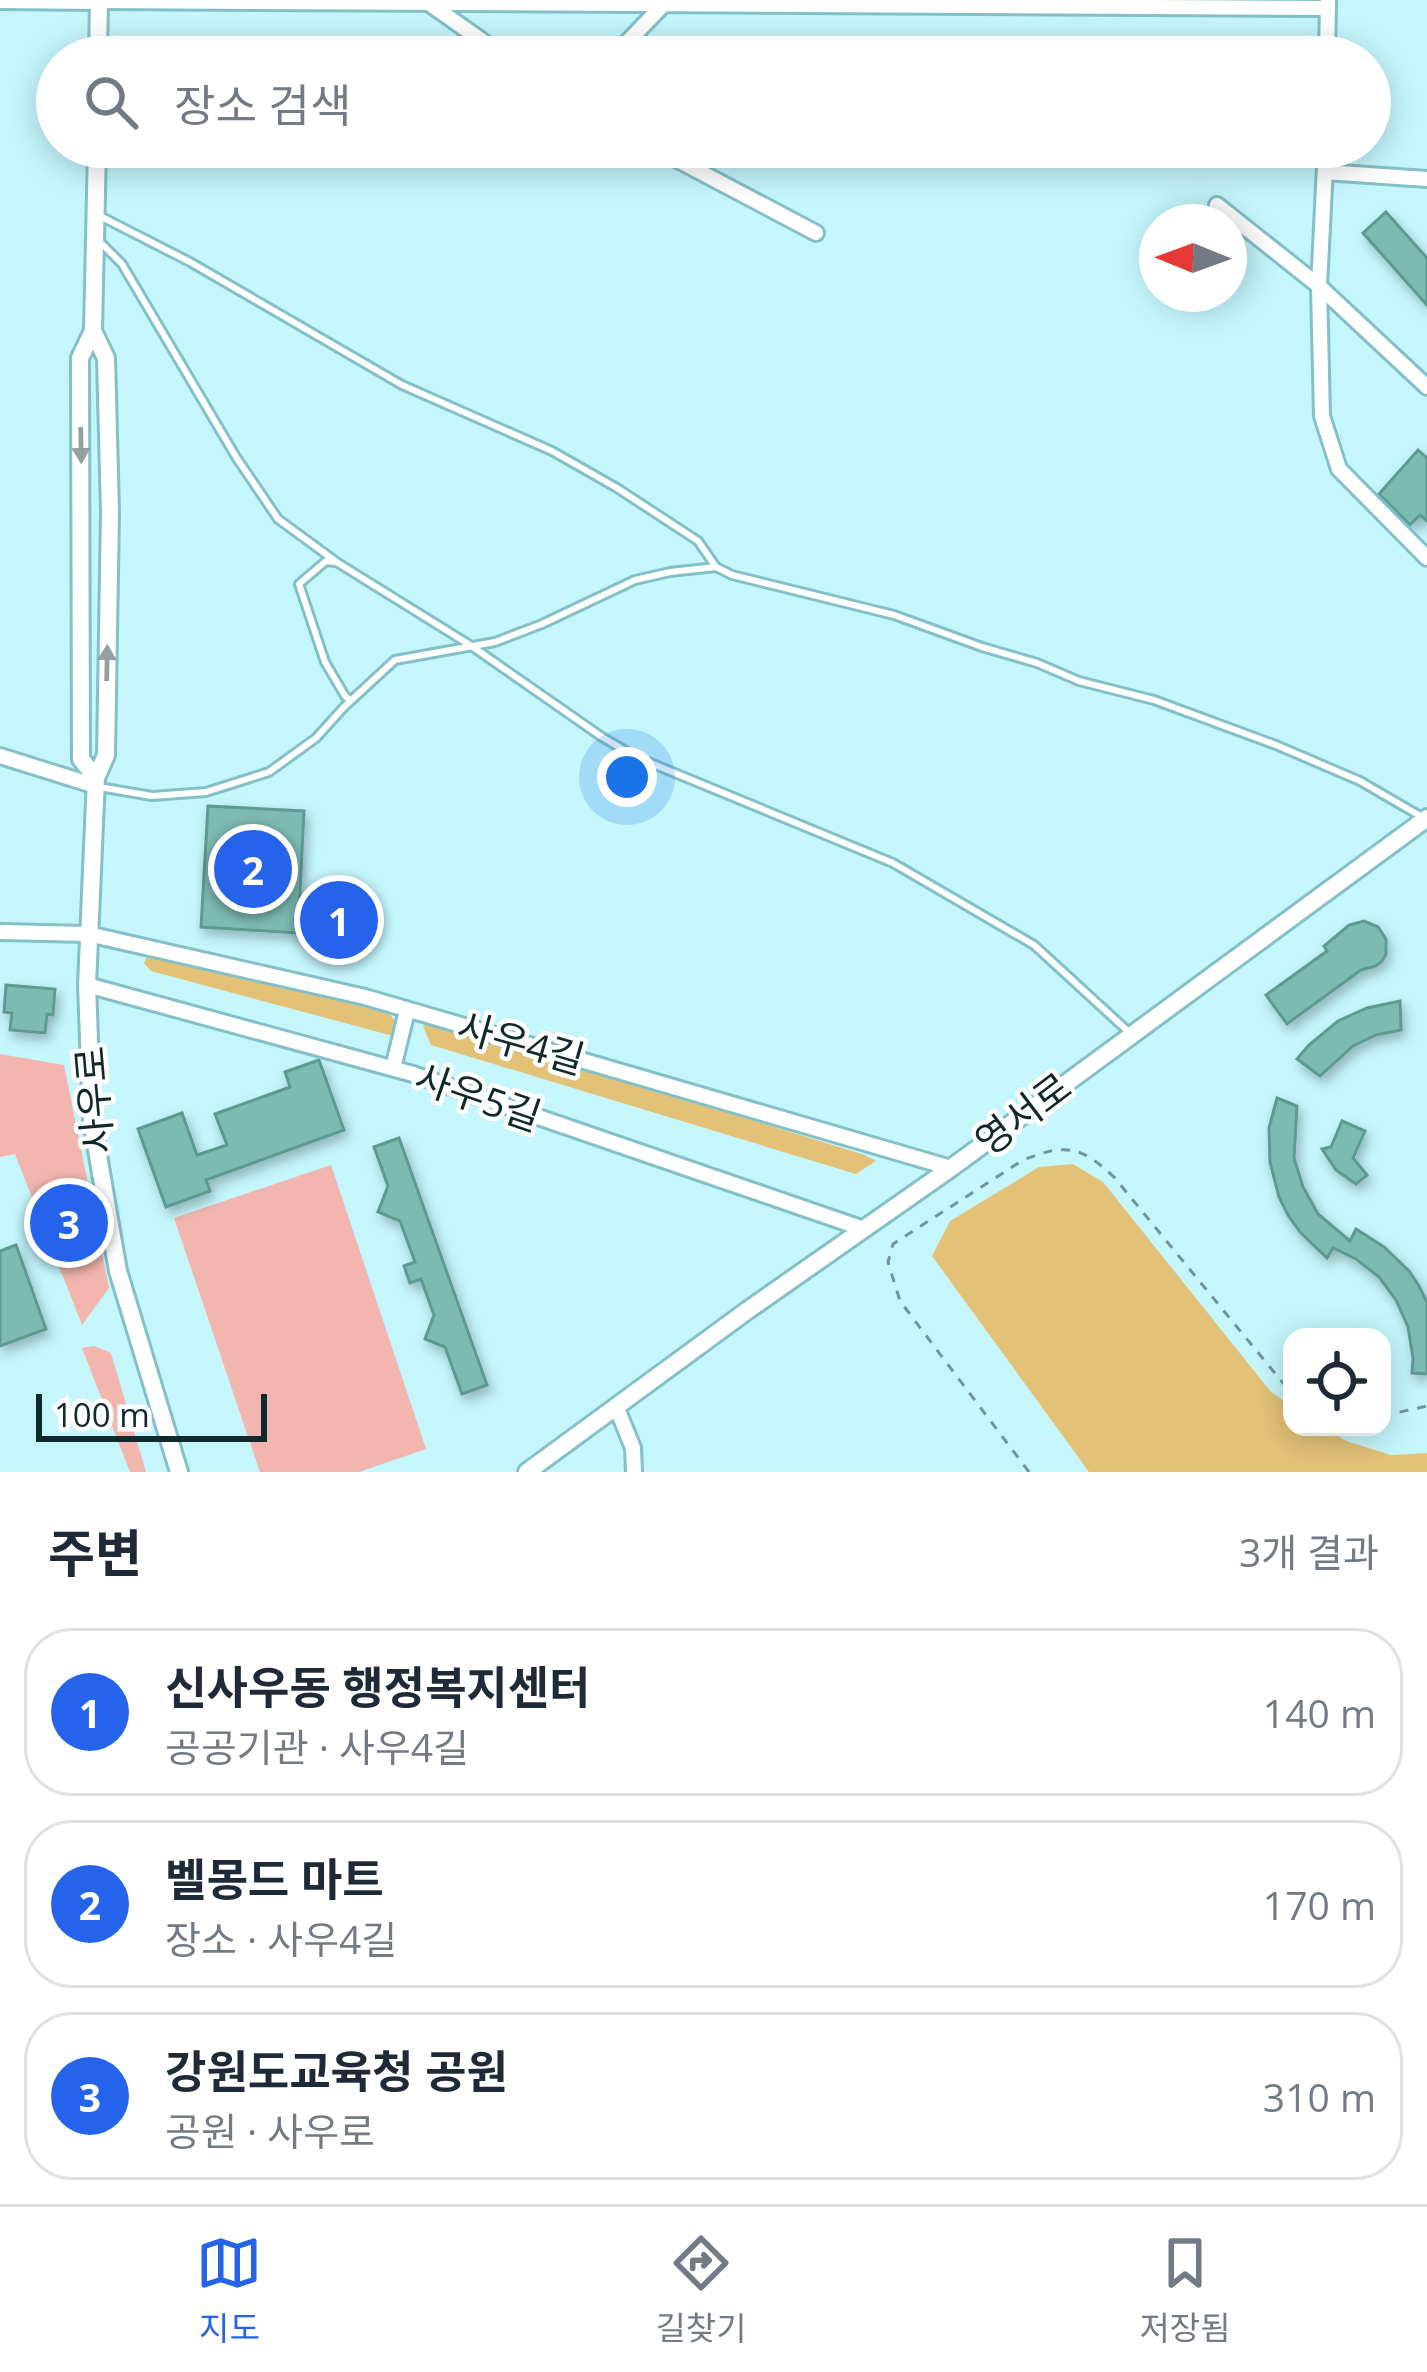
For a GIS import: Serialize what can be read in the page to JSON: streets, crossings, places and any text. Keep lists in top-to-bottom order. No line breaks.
{"streets":{"street":["사우4길","사우5길","사우로","영서로"]},"crossings":[["사우4길","사우로"],["사우4길","영서로"],["사우5길","사우로"],["사우5길","영서로"]],"scale_bar":"100 m","north":"left","page":{"search":"장소 검색","pins":["2","1","3"],"scale":"100 m","heading":["주변","3개 결과"],"list":[{"mark":"1","name":"신사우동 행정복지센터","note":"공공기관 · 사우4길","value":"140 m"},{"mark":"2","name":"벨몽드 마트","note":"장소 · 사우4길","value":"170 m"},{"mark":"3","name":"강원도교육청 공원","note":"공원 · 사우로","value":"310 m"}],"nav":["지도","길찾기","저장됨"]}}
